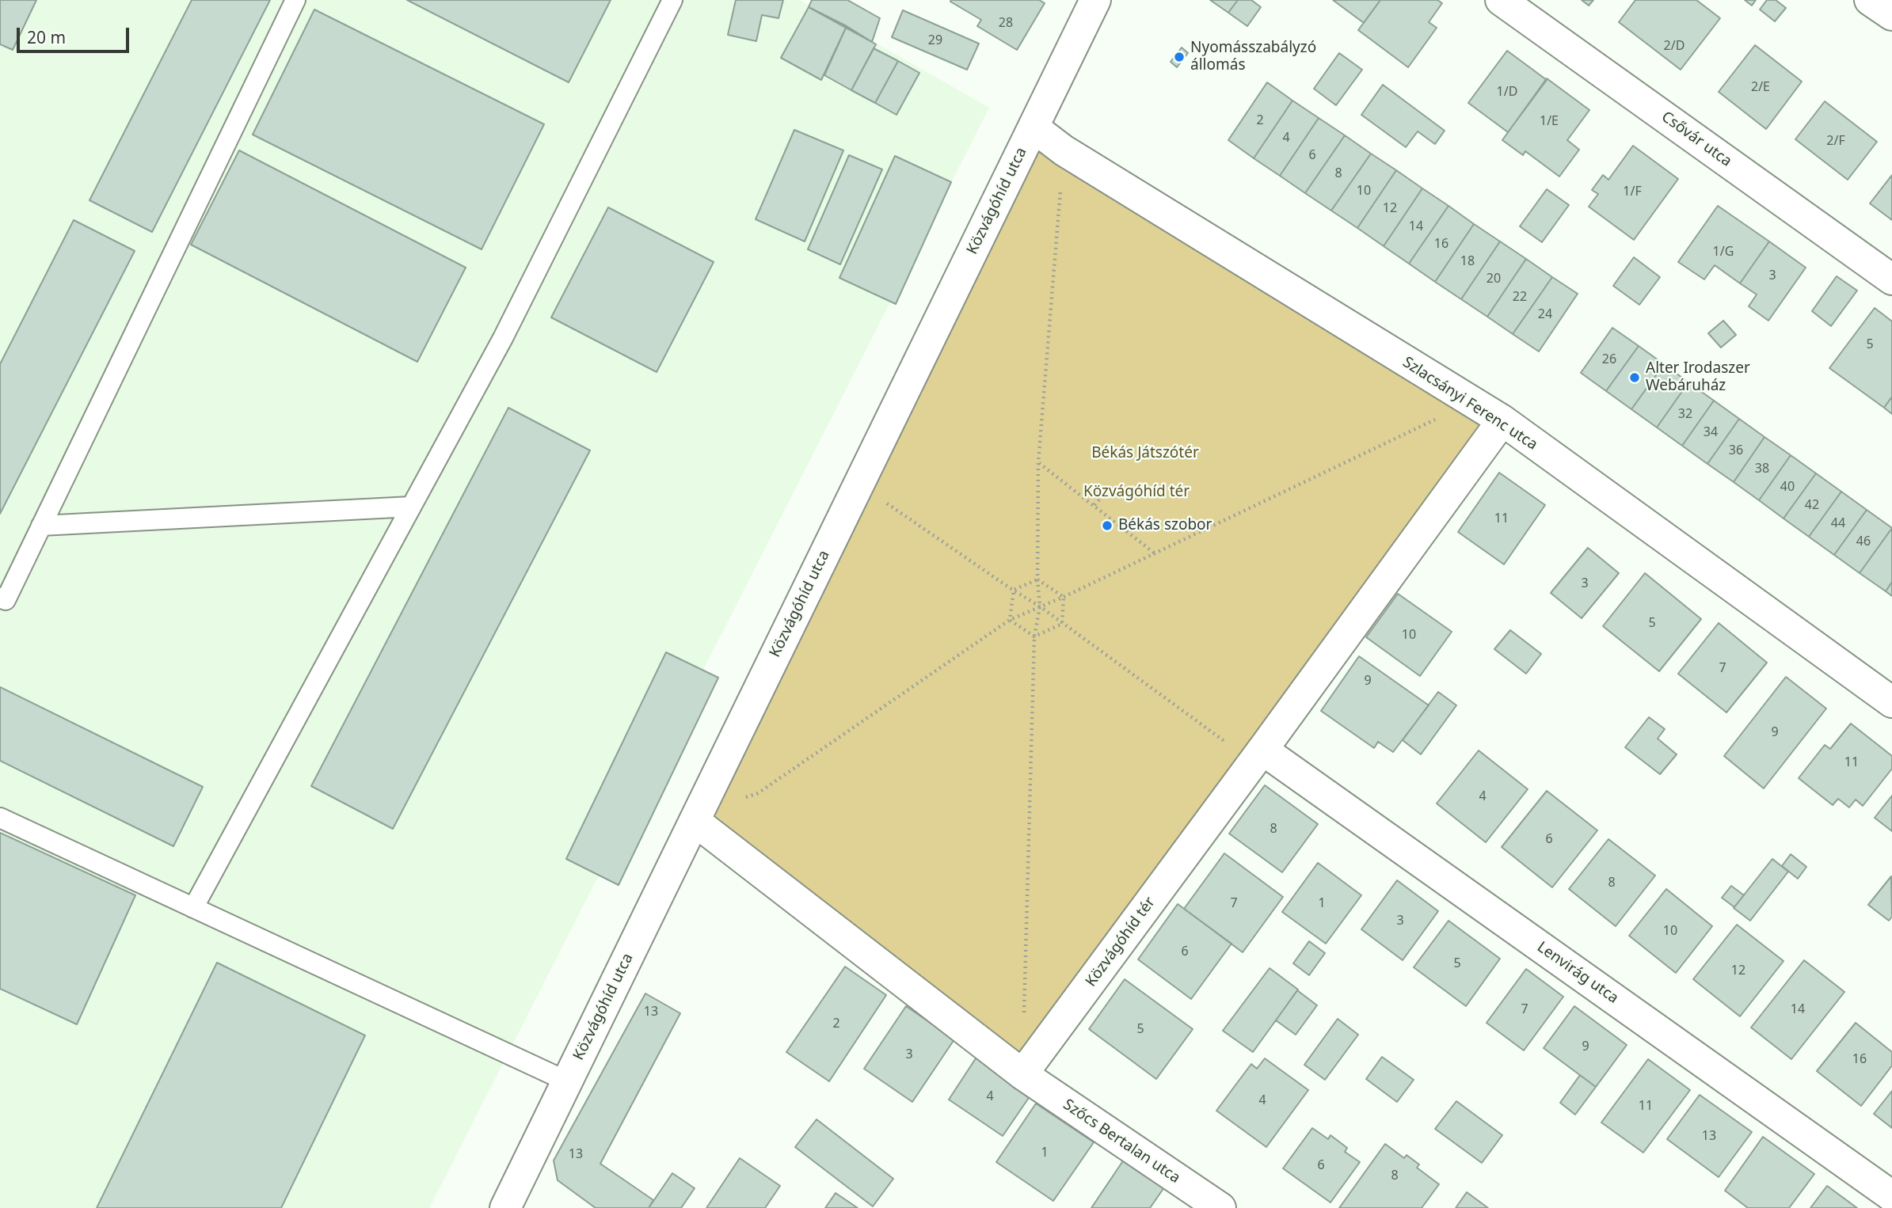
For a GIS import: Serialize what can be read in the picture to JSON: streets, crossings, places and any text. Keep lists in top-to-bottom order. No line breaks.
{"streets":{"street":["Csővár utca","Közvágóhíd utca","Szlacsányi Ferenc utca","Közvágóhíd tér","Lenvirág utca","Szőcs Bertalan utca"]},"crossings":[["Közvágóhíd utca","Szlacsányi Ferenc utca"],["Szlacsányi Ferenc utca","Közvágóhíd tér"],["Közvágóhíd tér","Lenvirág utca"],["Közvágóhíd tér","Szőcs Bertalan utca"]],"parks":["Békás Játszótér","Közvágóhíd tér"],"places":["Nyomásszabályzó állomás","Alter Irodaszer Webáruház","Békás szobor"],"house_numbers":["28","29","2/D","2/E","1/D","2","1/E","4","2/F","6","8","10","1/F","12","14","16","1/G","18","3","20","22","24","5","26","32","34","36","38","40","42","11","44","46","3","5","10","7","9","9","11","4","8","6","8","7","1","3","10","6","5","12","7","14","13","2","5","9","3","16","4","4","11","13","1","13","6","8"],"scale_bar":"20 m"}
